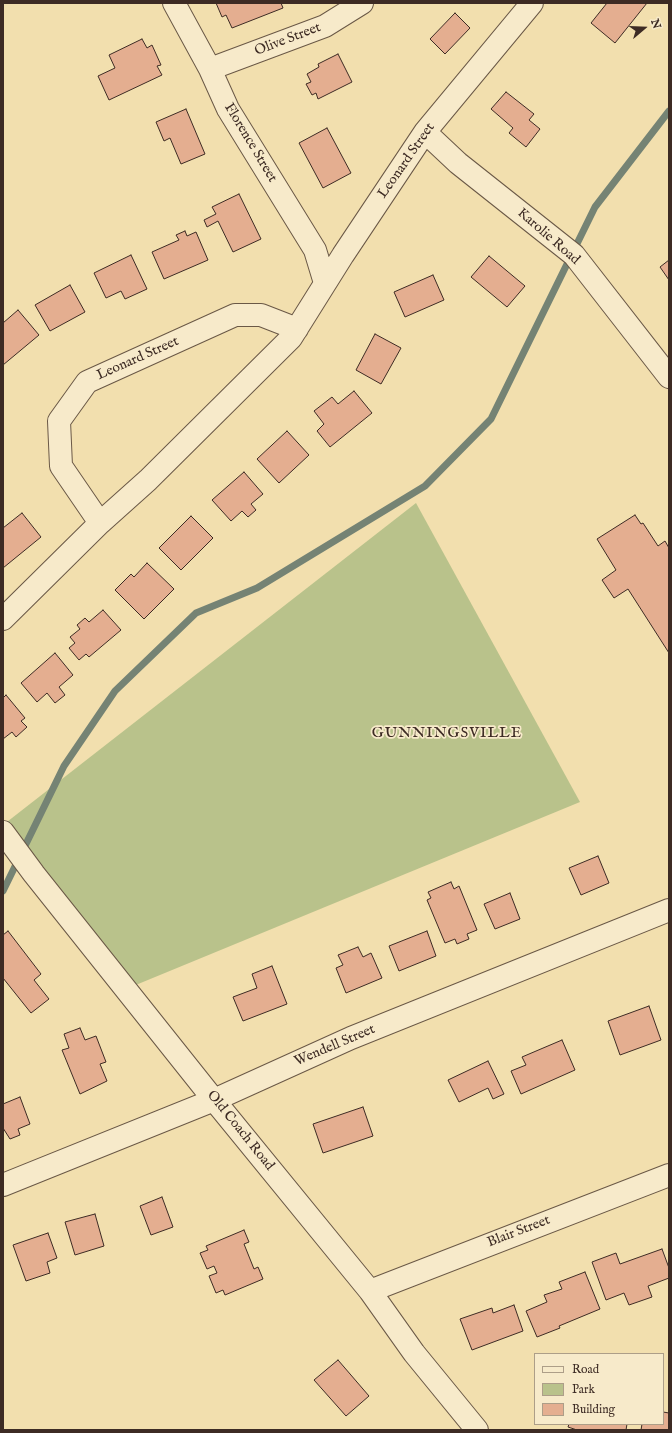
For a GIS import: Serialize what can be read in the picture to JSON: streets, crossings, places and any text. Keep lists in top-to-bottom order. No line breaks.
{"streets":{"street":["Olive Street","Florence Street","Leonard Street","Karolie Road","Wendell Street","Old Coach Road","Blair Street"]},"crossings":[["Olive Street","Florence Street"],["Florence Street","Leonard Street"],["Leonard Street","Karolie Road"],["Wendell Street","Old Coach Road"],["Old Coach Road","Blair Street"]],"districts":["GUNNINGSVILLE"],"legend":["Road","Park","Building"],"north":"right"}
